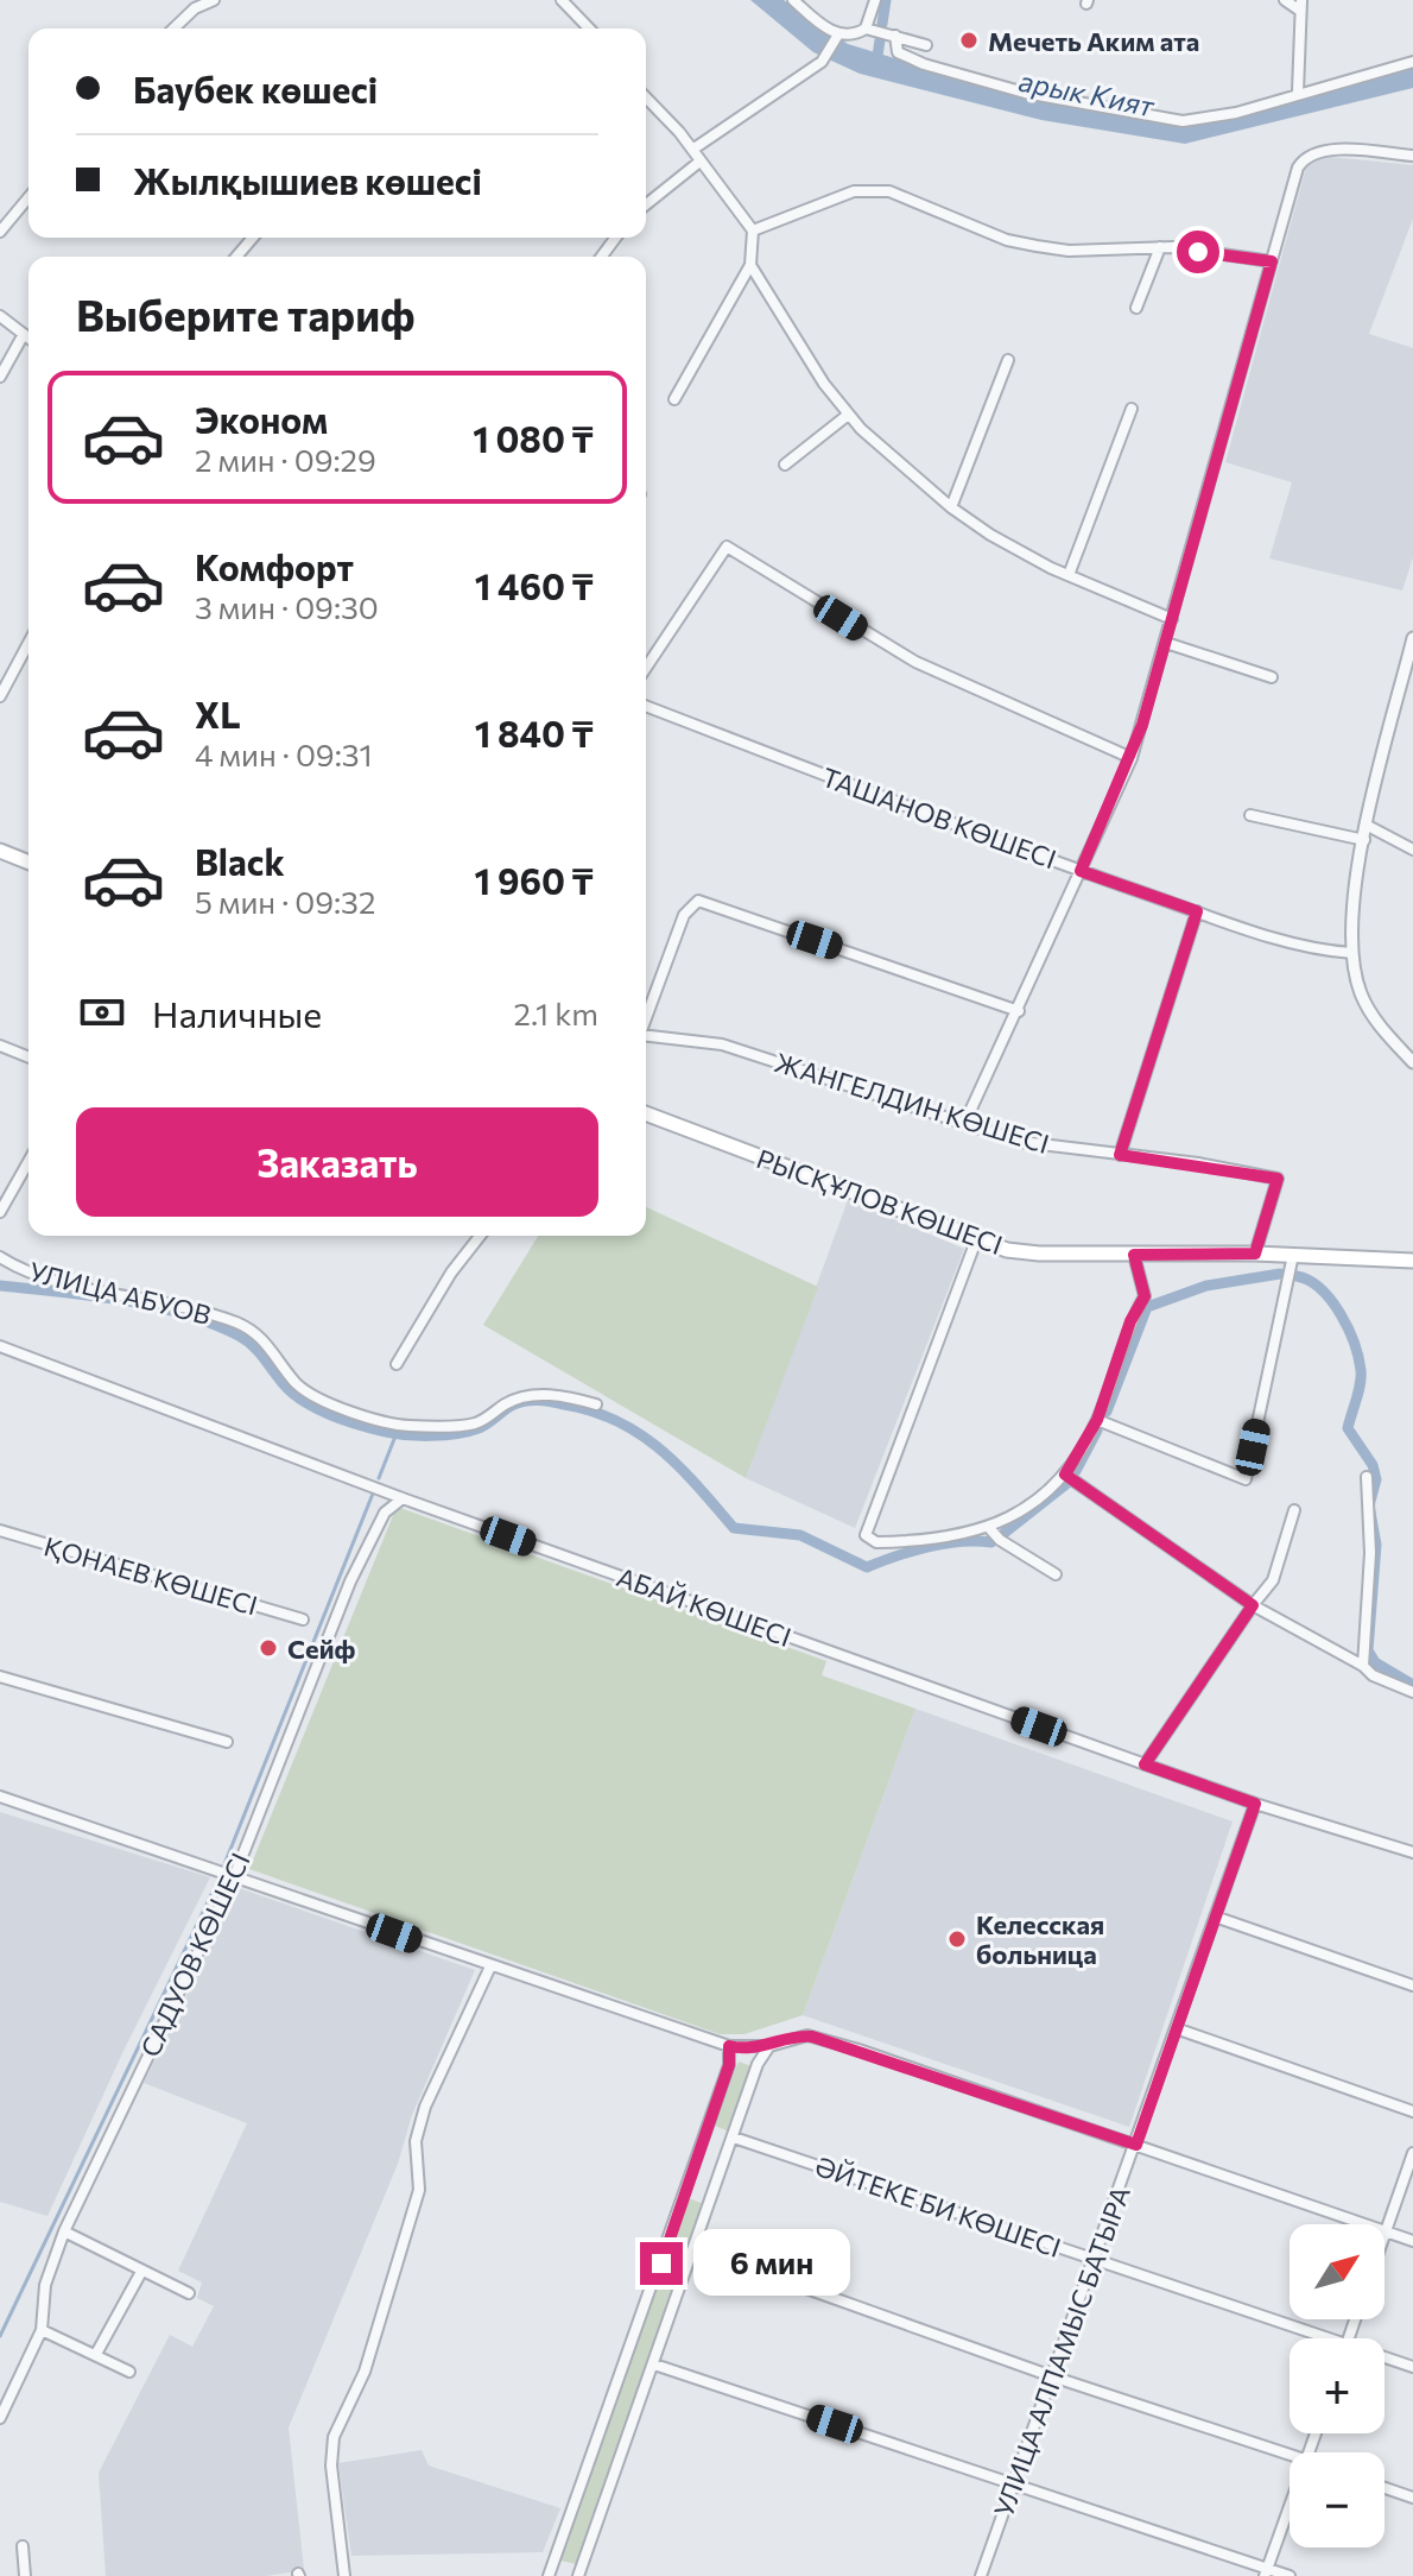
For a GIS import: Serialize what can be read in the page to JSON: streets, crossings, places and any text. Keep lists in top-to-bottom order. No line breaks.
{"streets":{"main road":["РЫСҚҰЛОВ КӨШЕСІ"],"street":["ТАШАНОВ КӨШЕСІ","ЖАНГЕЛДИН КӨШЕСІ","УЛИЦА АБУОВ","ҚОНАЕВ КӨШЕСІ","АБАЙ КӨШЕСІ","САДУОВ КӨШЕСІ","ӘЙТЕКЕ БИ КӨШЕСІ","УЛИЦА АЛПАМЫС БАТЫРА"]},"crossings":[["ЖАНГЕЛДИН КӨШЕСІ","РЫСҚҰЛОВ КӨШЕСІ"],["АБАЙ КӨШЕСІ","САДУОВ КӨШЕСІ"],["АБАЙ КӨШЕСІ","УЛИЦА АЛПАМЫС БАТЫРА"],["ӘЙТЕКЕ БИ КӨШЕСІ","УЛИЦА АЛПАМЫС БАТЫРА"]],"water":["арык Кият"],"places":["Мечеть Аким ата","Сейф","Келесская больница"],"north":"top right","page":{"banner":["Баубек көшесі","Жылқышиев көшесі"],"heading":"Выберите тариф","list":[{"name":"Эконом","note":"2 мин · 09:29","value":"1 080 ₸"},{"name":"Комфорт","note":"3 мин · 09:30","value":"1 460 ₸"},{"name":"XL","note":"4 мин · 09:31","value":"1 840 ₸"},{"name":"Black","note":"5 мин · 09:32","value":"1 960 ₸"}],"pay":["Наличные","2.1 km"],"buttons":"Заказать","map_buttons":["+","−"],"bubble":"6 мин"}}
